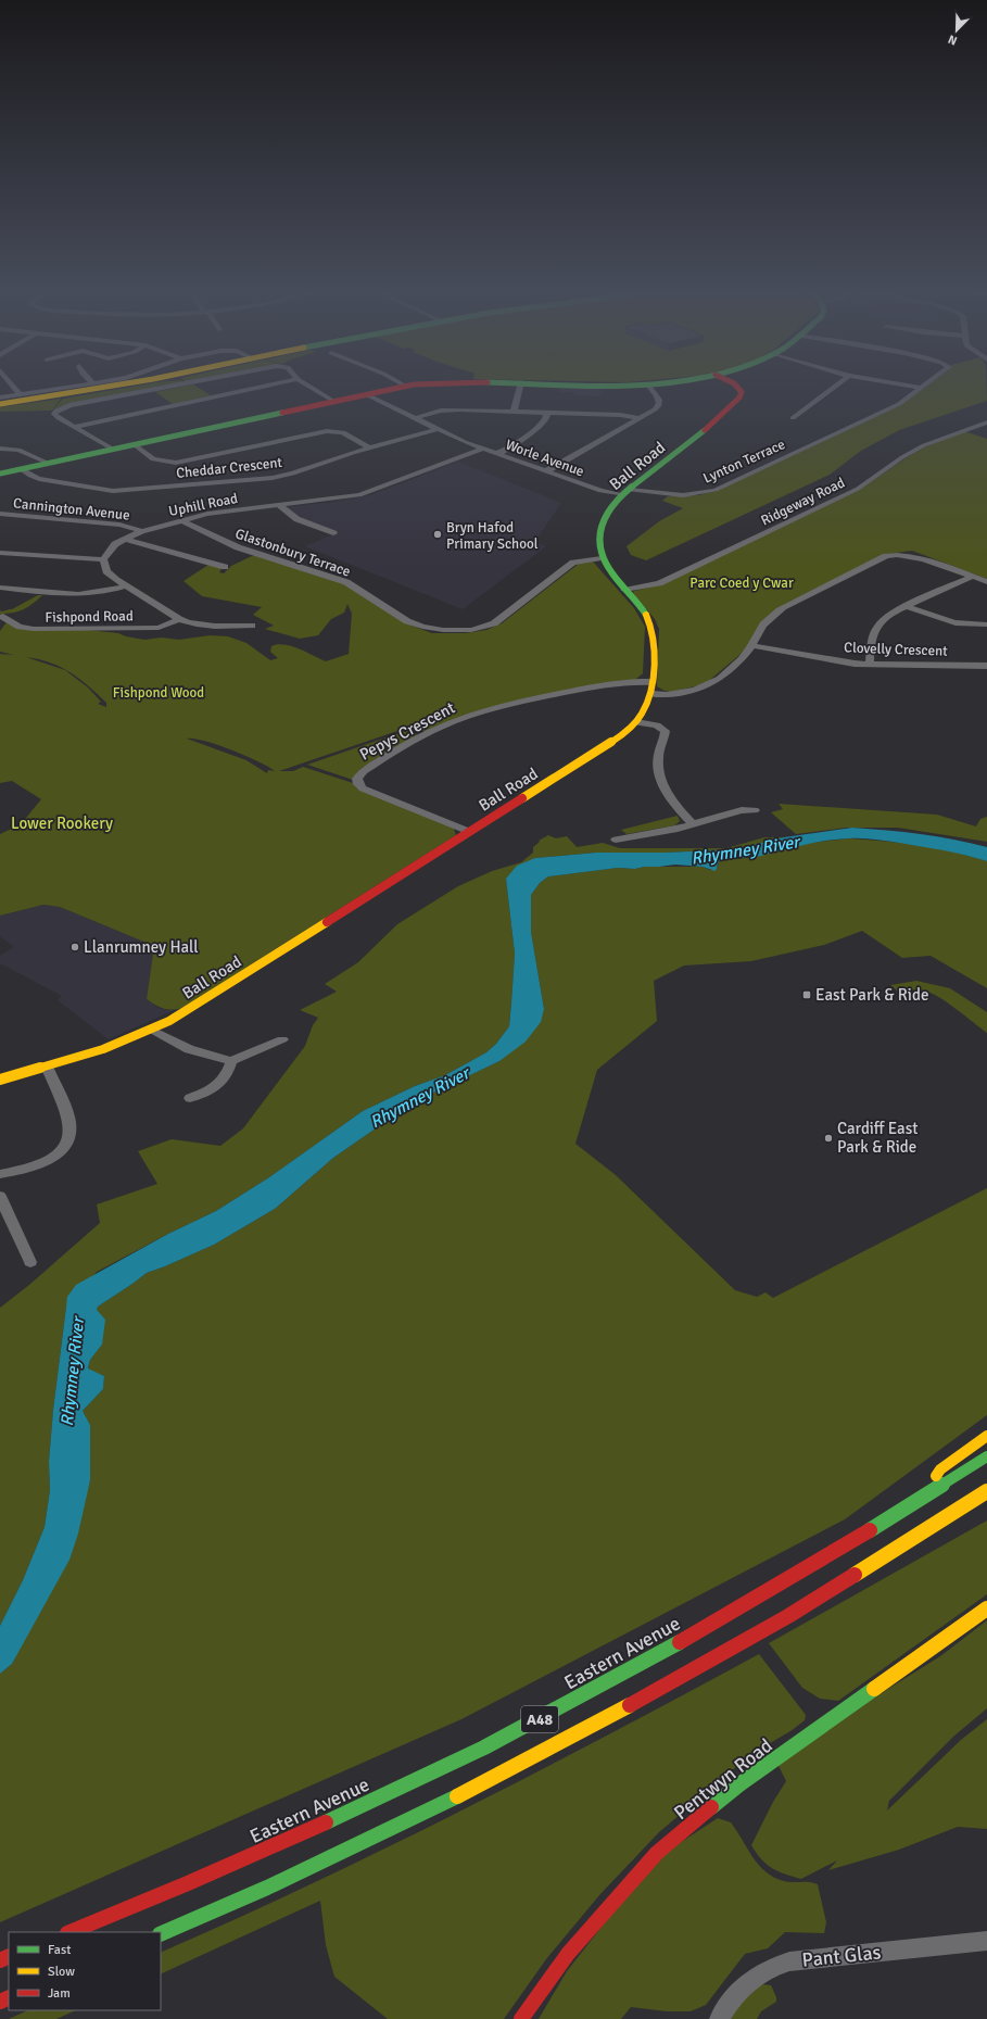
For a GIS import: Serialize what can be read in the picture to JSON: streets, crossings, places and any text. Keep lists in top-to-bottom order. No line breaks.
{"streets":{"main road":["Ball Road","Eastern Avenue","A48","Pentwyn Road"],"street":["Worle Avenue","Lynton Terrace","Cheddar Crescent","Ridgeway Road","Uphill Road","Cannington Avenue","Glastonbury Terrace","Fishpond Road","Clovelly Crescent","Pepys Crescent","Pant Glas"]},"crossings":[["Worle Avenue","Lynton Terrace"],["Worle Avenue","Ball Road"],["Worle Avenue","Cheddar Crescent"],["Worle Avenue","Uphill Road"],["Lynton Terrace","Ball Road"],["Ball Road","Ridgeway Road"],["Ball Road","Glastonbury Terrace"],["Ball Road","Pepys Crescent"],["Uphill Road","Cannington Avenue"],["Uphill Road","Glastonbury Terrace"]],"water":["Rhymney River"],"parks":["Parc Coed y Cwar","Fishpond Wood","Lower Rookery"],"places":{"other":["Bryn Hafod Primary School","Llanrumney Hall","Cardiff East Park & Ride"],"transit":["East Park & Ride"]},"legend":["Fast","Slow","Jam"],"north":"bottom left"}
